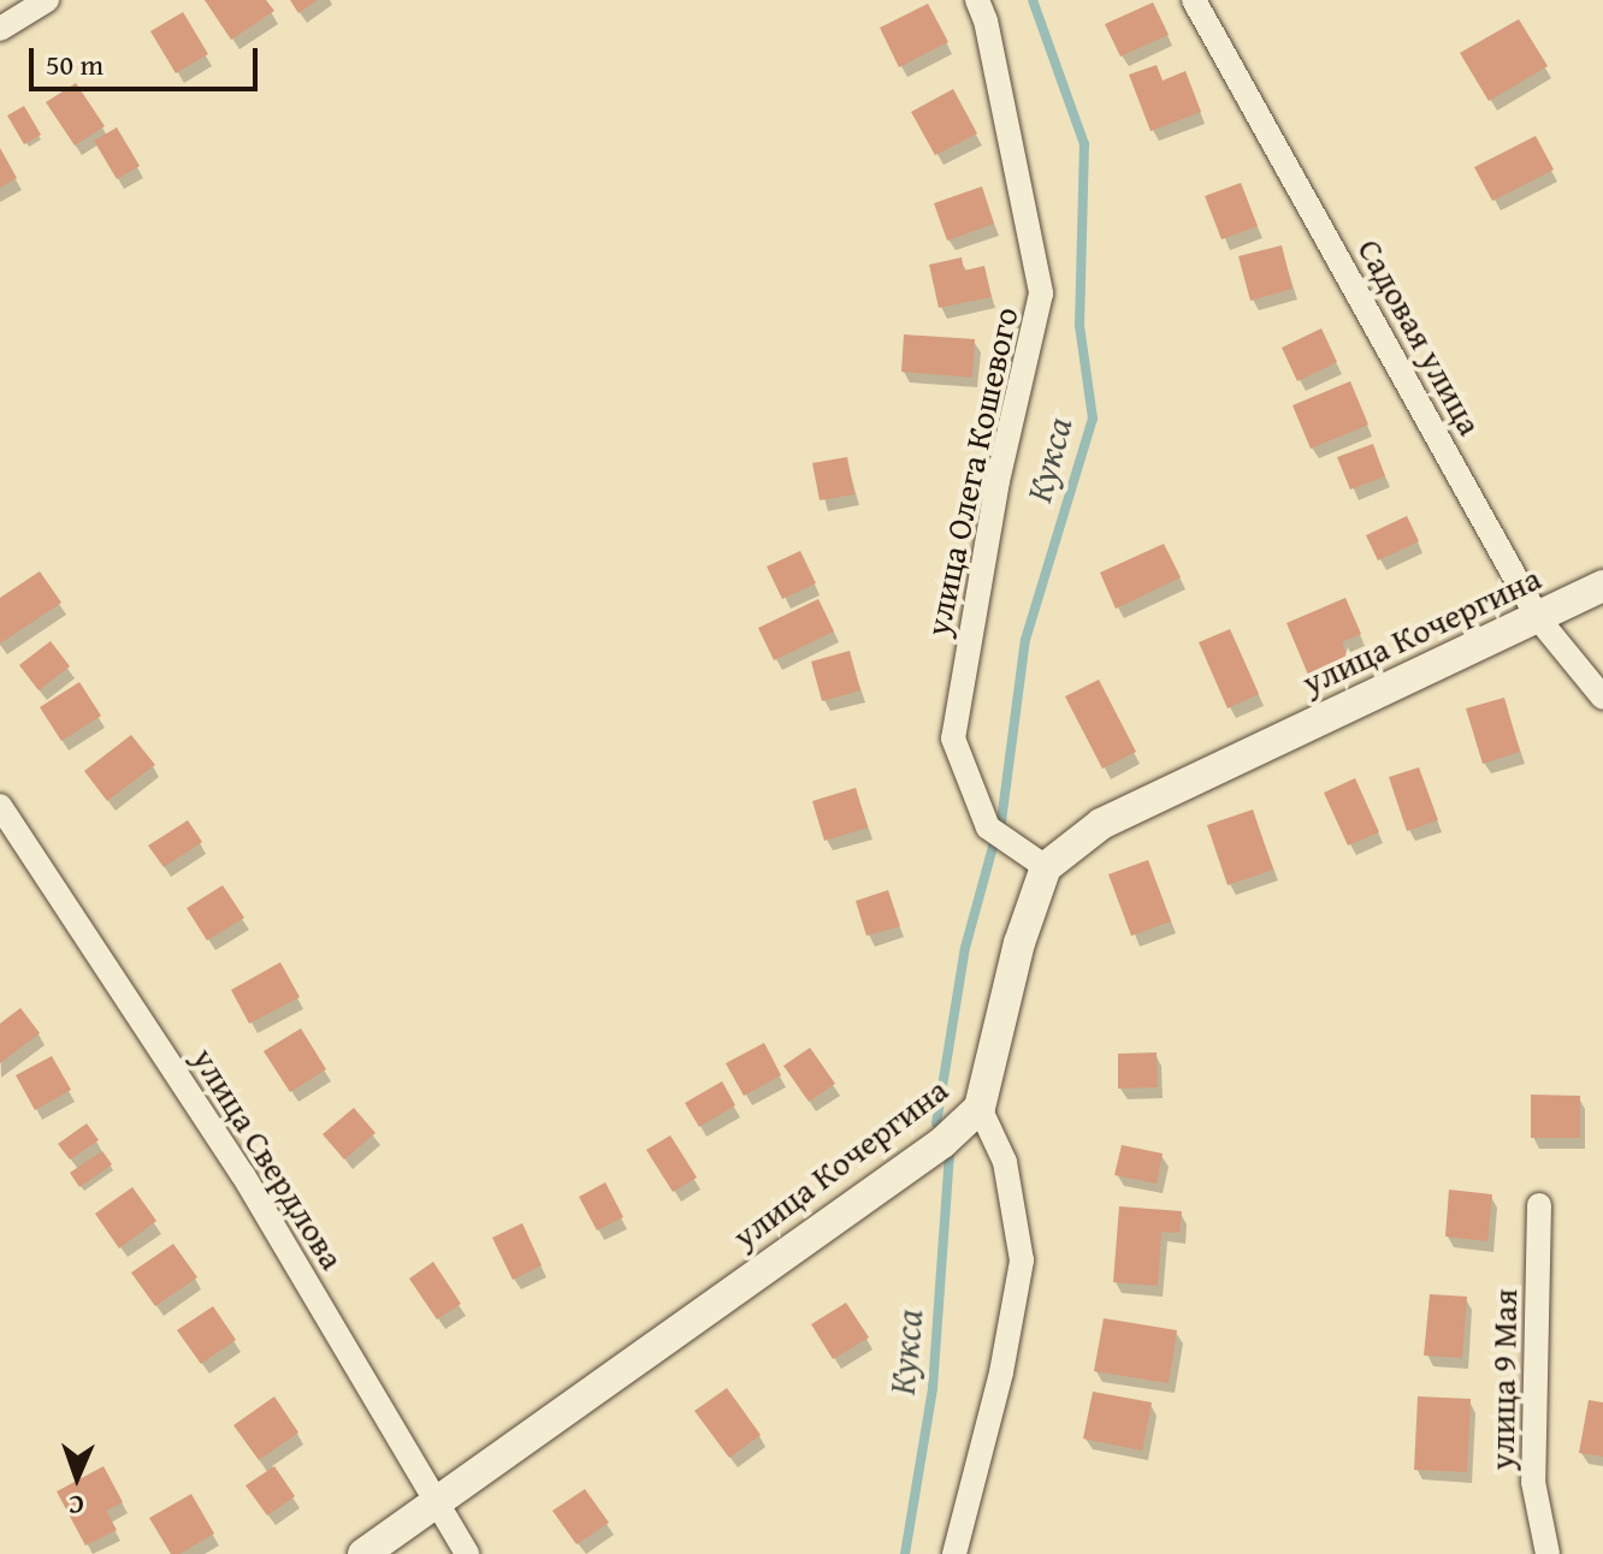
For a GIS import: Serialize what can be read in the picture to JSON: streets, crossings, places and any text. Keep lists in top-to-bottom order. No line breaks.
{"streets":{"street":["Садовая улица","улица Олега Кошевого","улица Кочергина","улица Свердлова","улица 9 Мая"]},"crossings":[["Садовая улица","улица Кочергина"],["улица Олега Кошевого","улица Кочергина"],["улица Кочергина","улица Свердлова"]],"water":["Кукса"],"scale_bar":"50 m","north":"bottom"}
